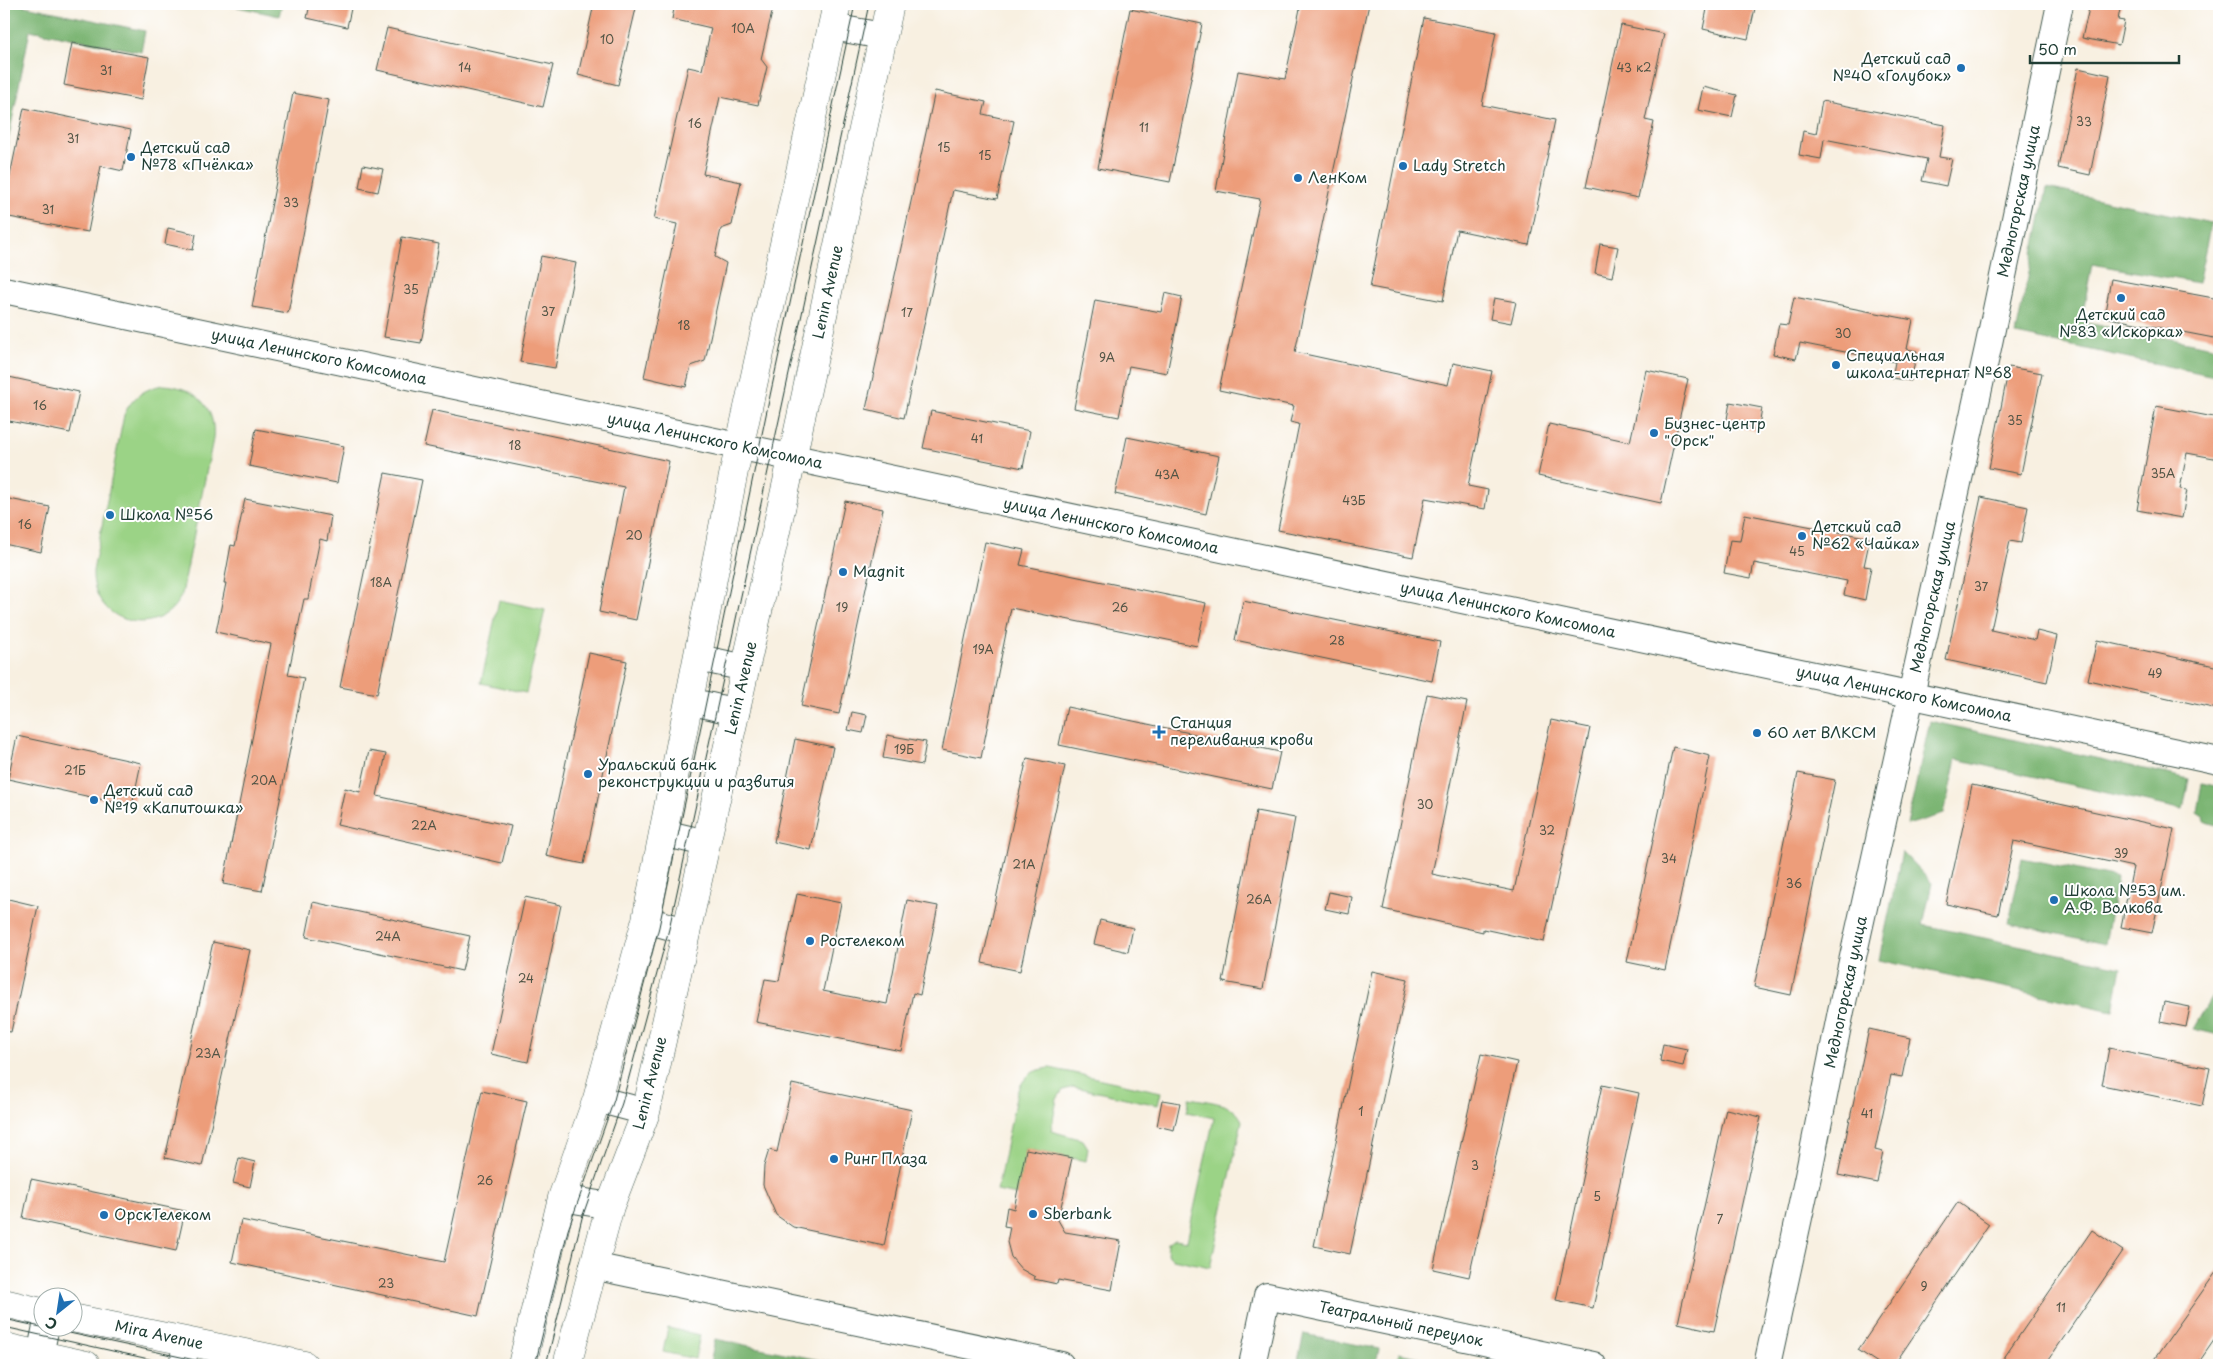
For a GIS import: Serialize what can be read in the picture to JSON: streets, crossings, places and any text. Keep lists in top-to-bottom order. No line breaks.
{"streets":{"main road":["Lenin Avenue","Mira Avenue"],"street":["Медногорская улица","улица Ленинского Комсомола","Театральный переулок"]},"crossings":[["Медногорская улица","улица Ленинского Комсомола"],["Lenin Avenue","улица Ленинского Комсомола"]],"places":{"other":["Детский сад №40 «Голубок»","Детский сад №78 «Пчёлка»","Lady Stretch","ЛенКом","Детский сад №83 «Искорка»","Специальная школа-интернат №68","Бизнес-центр \"Орск\"","Школа №56","Детский сад №62 «Чайка»","Magnit","60 лет ВЛКСМ","Уральский банк реконструкции и развития","Детский сад №19 «Капитошка»","Школа №53 им. А.Ф. Волкова","Ростелеком","Ринг Плаза","Sberbank","ОрскТелеком"],"health":["Станция переливания крови"]},"house_numbers":["10А","10","14","43 к2","31","33","16","11","31","15","15","33","31","35","37","17","18","30","9А","16","35","41","18","35А","43А","43Б","16","20","45","18А","37","19","26","28","19А","49","19Б","21Б","20А","30","22А","32","39","34","21А","36","26А","24А","24","23А","1","41","3","26","5","7","23","9","11"],"scale_bar":"50 m","north":"bottom left"}
